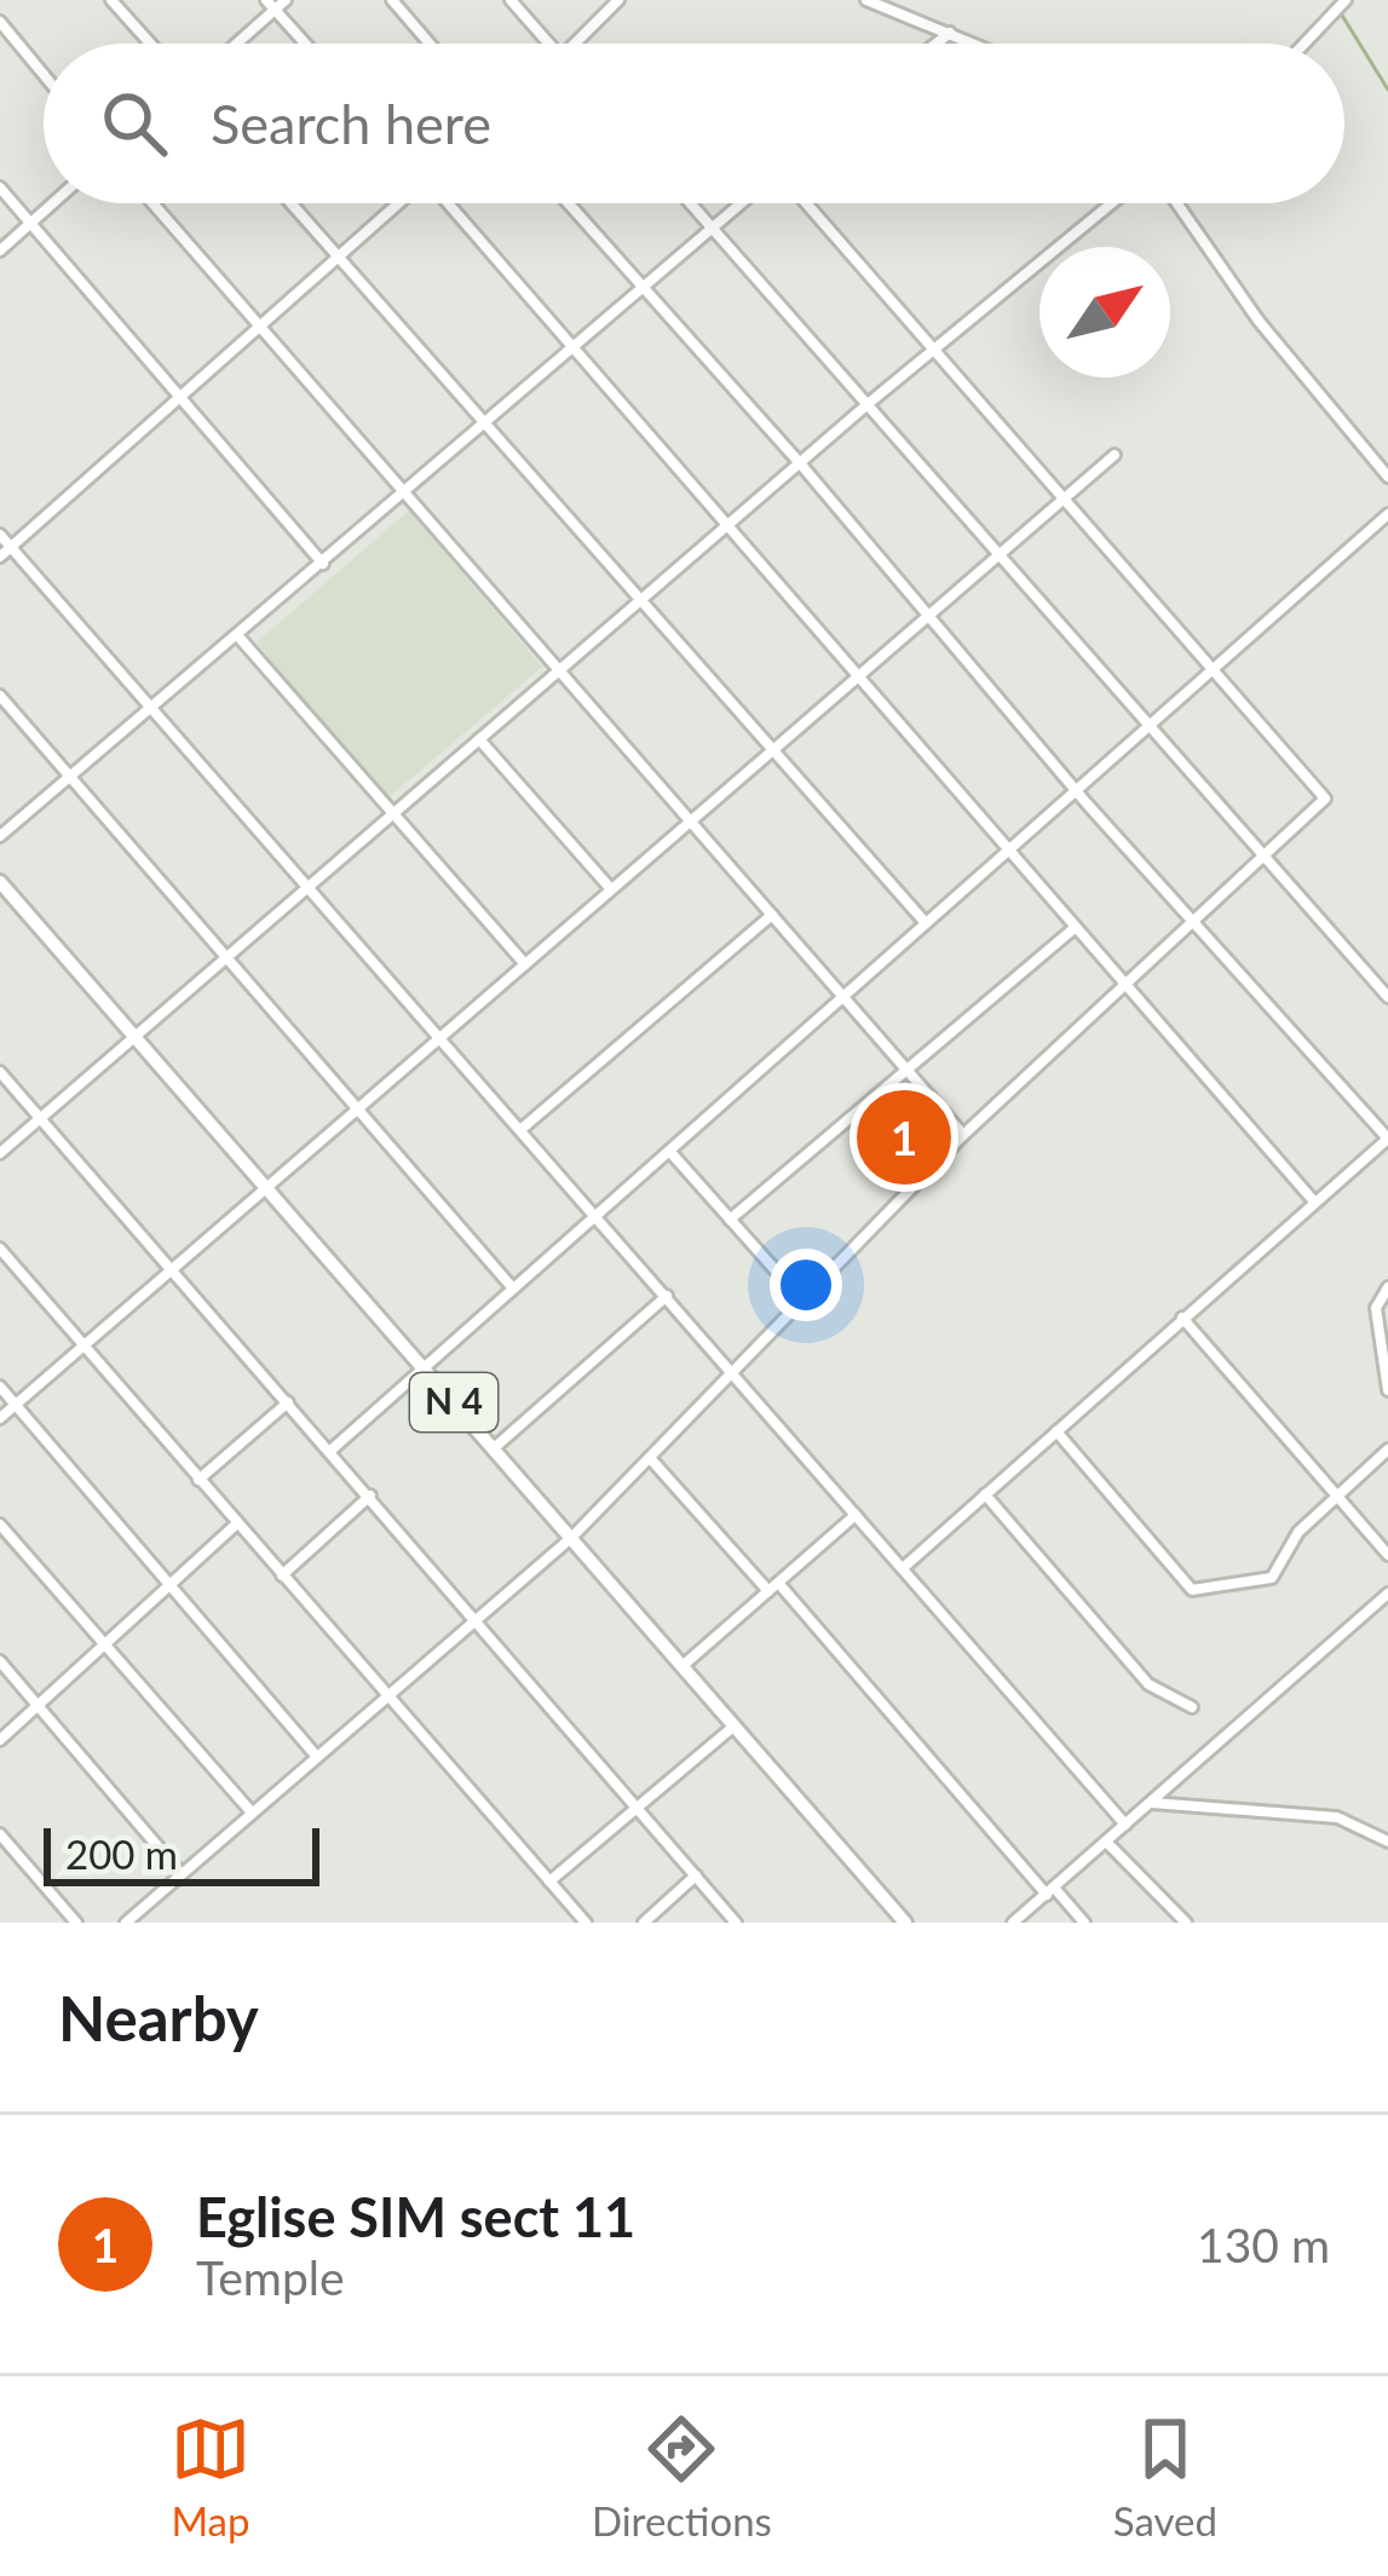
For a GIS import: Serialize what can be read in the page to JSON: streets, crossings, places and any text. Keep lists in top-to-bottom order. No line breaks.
{"streets":{"highway":["N 4"]},"scale_bar":"200 m","north":"top right","page":{"search":"Search here","pins":"1","scale":"200 m","heading":"Nearby","list":[{"mark":"1","name":"Eglise SIM sect 11","note":"Temple","value":"130 m"}],"nav":["Map","Directions","Saved"]}}
